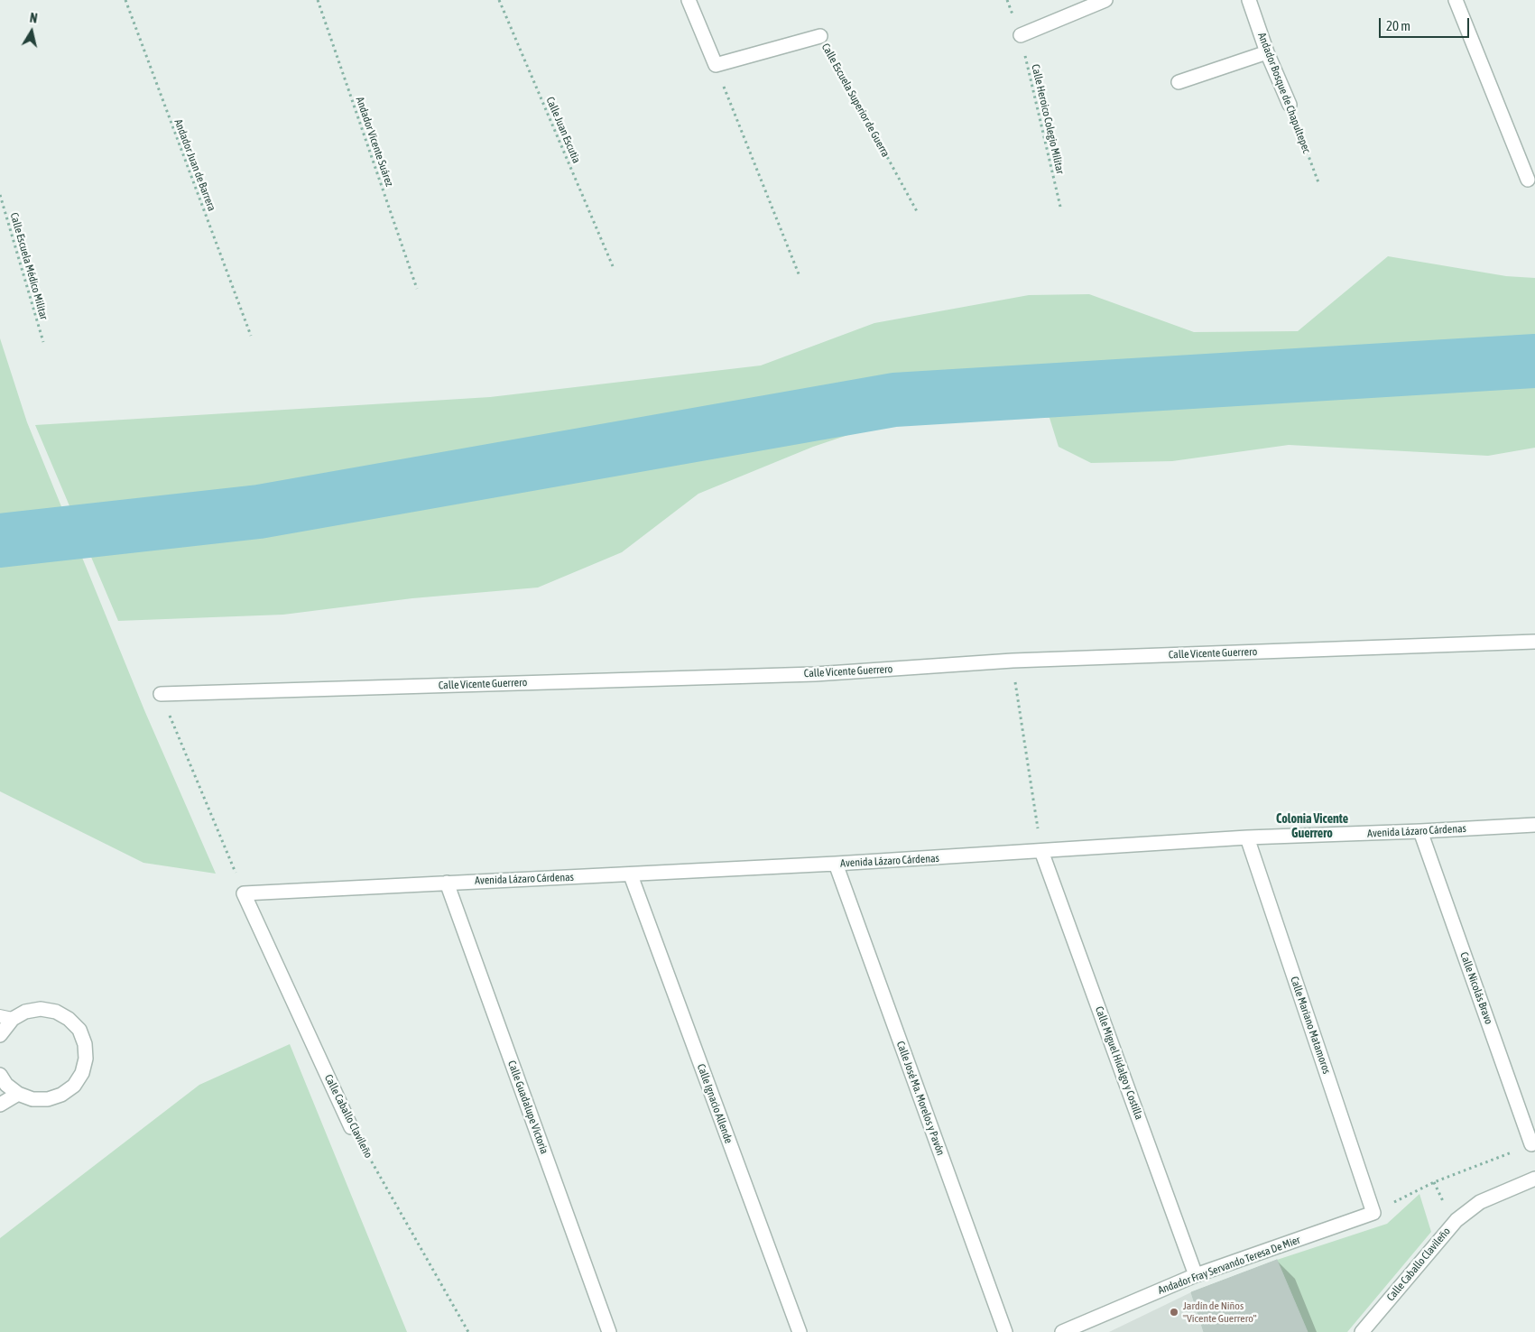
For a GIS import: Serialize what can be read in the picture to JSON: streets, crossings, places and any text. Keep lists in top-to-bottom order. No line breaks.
{"streets":{"street":["Andador Bosque de Chapultepec","Calle Escuela Superior de Guerra","Calle Vicente Guerrero","Avenida Lázaro Cárdenas","Calle Nicolás Bravo","Calle Mariano Matamoros","Calle Miguel Hidalgo y Costilla","Calle José Ma. Morelos y Pavón","Calle Ignacio Allende","Calle Guadalupe Victoria","Calle Caballo Clavileño","Andador Fray Servando Teresa De Mier"],"path":["Calle Heroico Colegio Militar","Calle Juan Escutia","Andador Vicente Suárez","Andador Juan de Barrera","Calle Escuela Médico Militar"]},"crossings":[["Avenida Lázaro Cárdenas","Calle Nicolás Bravo"],["Avenida Lázaro Cárdenas","Calle Mariano Matamoros"],["Avenida Lázaro Cárdenas","Calle Miguel Hidalgo y Costilla"],["Avenida Lázaro Cárdenas","Calle José Ma. Morelos y Pavón"],["Avenida Lázaro Cárdenas","Calle Ignacio Allende"],["Avenida Lázaro Cárdenas","Calle Guadalupe Victoria"],["Avenida Lázaro Cárdenas","Calle Caballo Clavileño"],["Calle Mariano Matamoros","Andador Fray Servando Teresa De Mier"],["Calle Miguel Hidalgo y Costilla","Andador Fray Servando Teresa De Mier"]],"districts":["Colonia Vicente Guerrero"],"places":["Jardín de Niños \"Vicente Guerrero\""],"scale_bar":"20 m","north":"top"}
